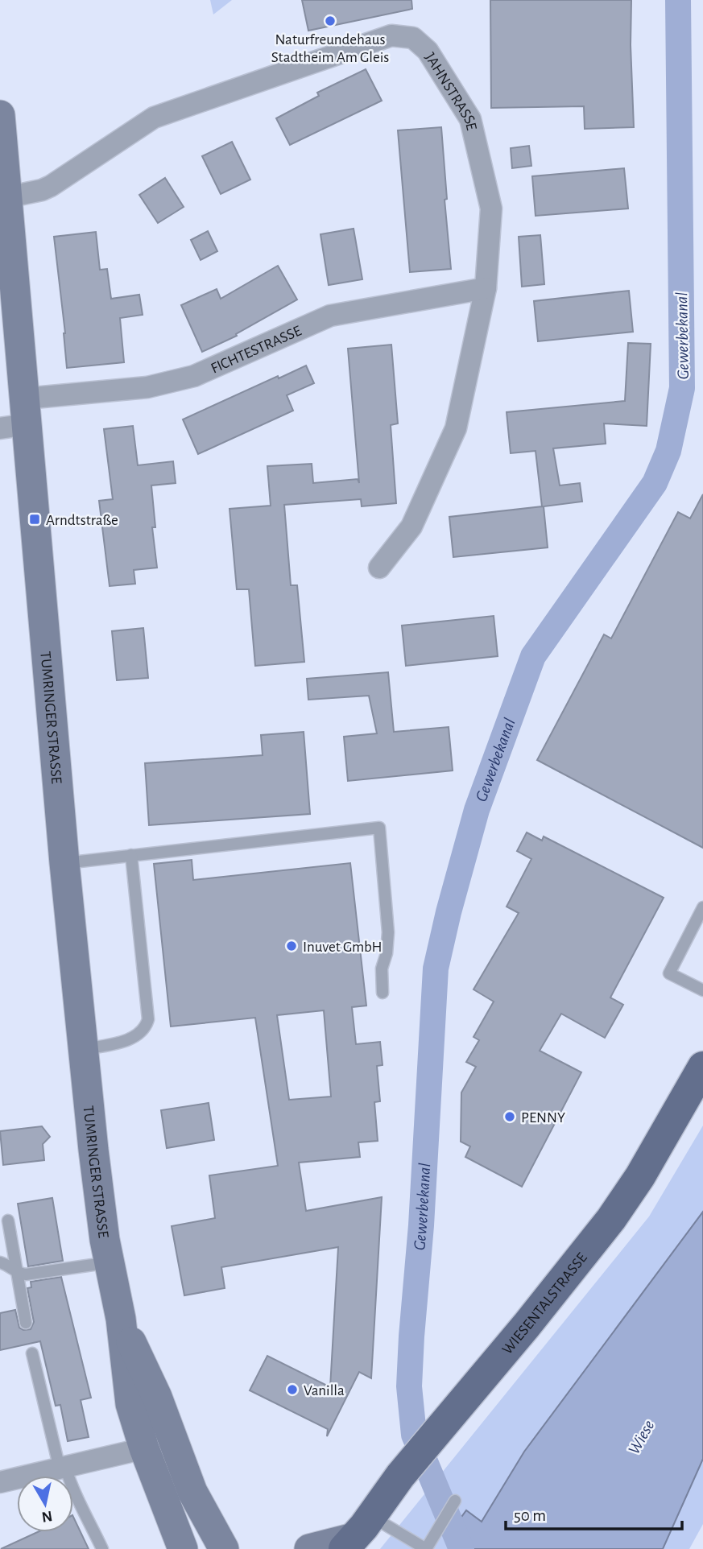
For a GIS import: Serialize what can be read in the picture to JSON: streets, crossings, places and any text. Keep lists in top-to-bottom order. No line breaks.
{"streets":{"main road":["TUMRINGER STRASSE","WIESENTALSTRASSE"],"street":["JAHNSTRASSE","FICHTESTRASSE"]},"crossings":[["JAHNSTRASSE","FICHTESTRASSE"],["JAHNSTRASSE","TUMRINGER STRASSE"],["FICHTESTRASSE","TUMRINGER STRASSE"]],"water":["Gewerbekanal","Wiese"],"places":{"other":["Naturfreundehaus Stadtheim Am Gleis","Inuvet GmbH","PENNY","Vanilla"],"transit":["Arndtstraße"]},"scale_bar":"50 m","north":"bottom"}
